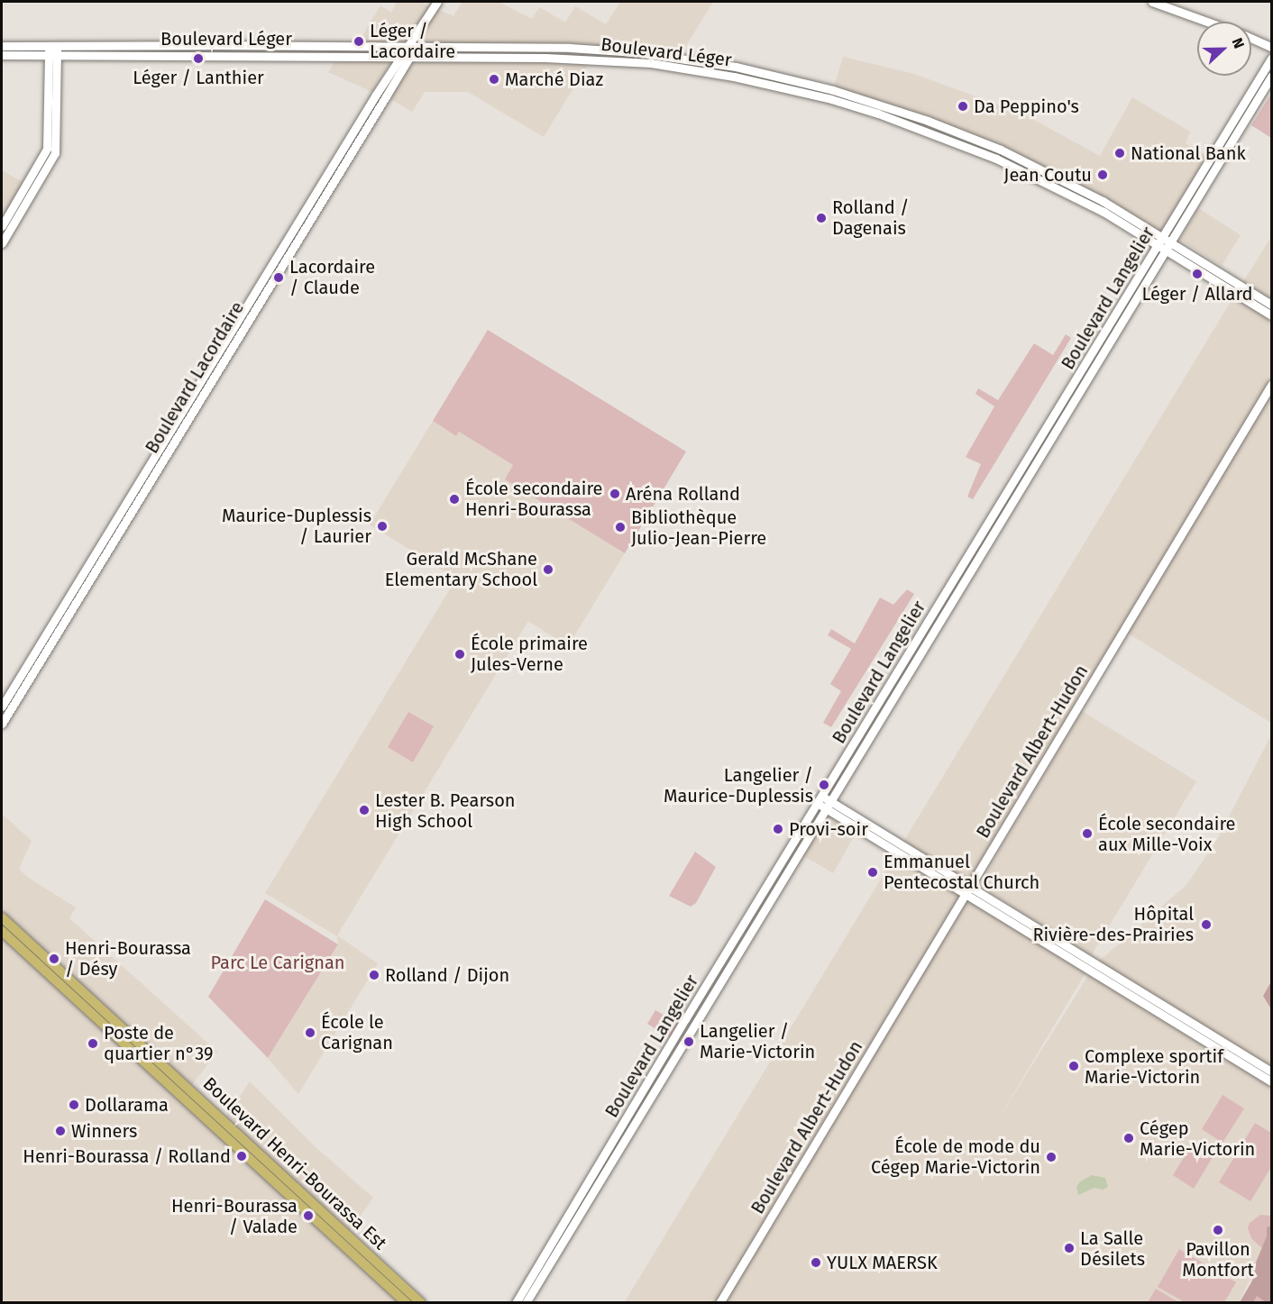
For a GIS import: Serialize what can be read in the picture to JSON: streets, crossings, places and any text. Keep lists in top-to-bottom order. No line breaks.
{"streets":{"main road":["Boulevard Léger","Boulevard Langelier","Boulevard Lacordaire","Boulevard Albert-Hudon","Boulevard Henri-Bourassa Est"]},"crossings":[["Boulevard Léger","Boulevard Langelier"],["Boulevard Léger","Boulevard Lacordaire"]],"parks":["Parc Le Carignan"],"places":["Léger / Lacordaire","Léger / Lanthier","Marché Diaz","Da Peppino's","National Bank","Jean Coutu","Rolland / Dagenais","Léger / Allard","Lacordaire / Claude","Aréna Rolland","École secondaire Henri-Bourassa","Maurice-Duplessis / Laurier","Bibliothèque Julio-Jean-Pierre","Gerald McShane Elementary School","École primaire Jules-Verne","Langelier / Maurice-Duplessis","Lester B. Pearson High School","Provi-soir","École secondaire aux Mille-Voix","Emmanuel Pentecostal Church","Hôpital Rivière-des-Prairies","Henri-Bourassa / Désy","Rolland / Dijon","École le Carignan","Langelier / Marie-Victorin","Poste de quartier n°39","Complexe sportif Marie-Victorin","Dollarama","Winners","Cégep Marie-Victorin","Henri-Bourassa / Rolland","École de mode du Cégep Marie-Victorin","Henri-Bourassa / Valade","Pavillon Montfort","La Salle Désilets","YULX MAERSK"],"north":"right"}
